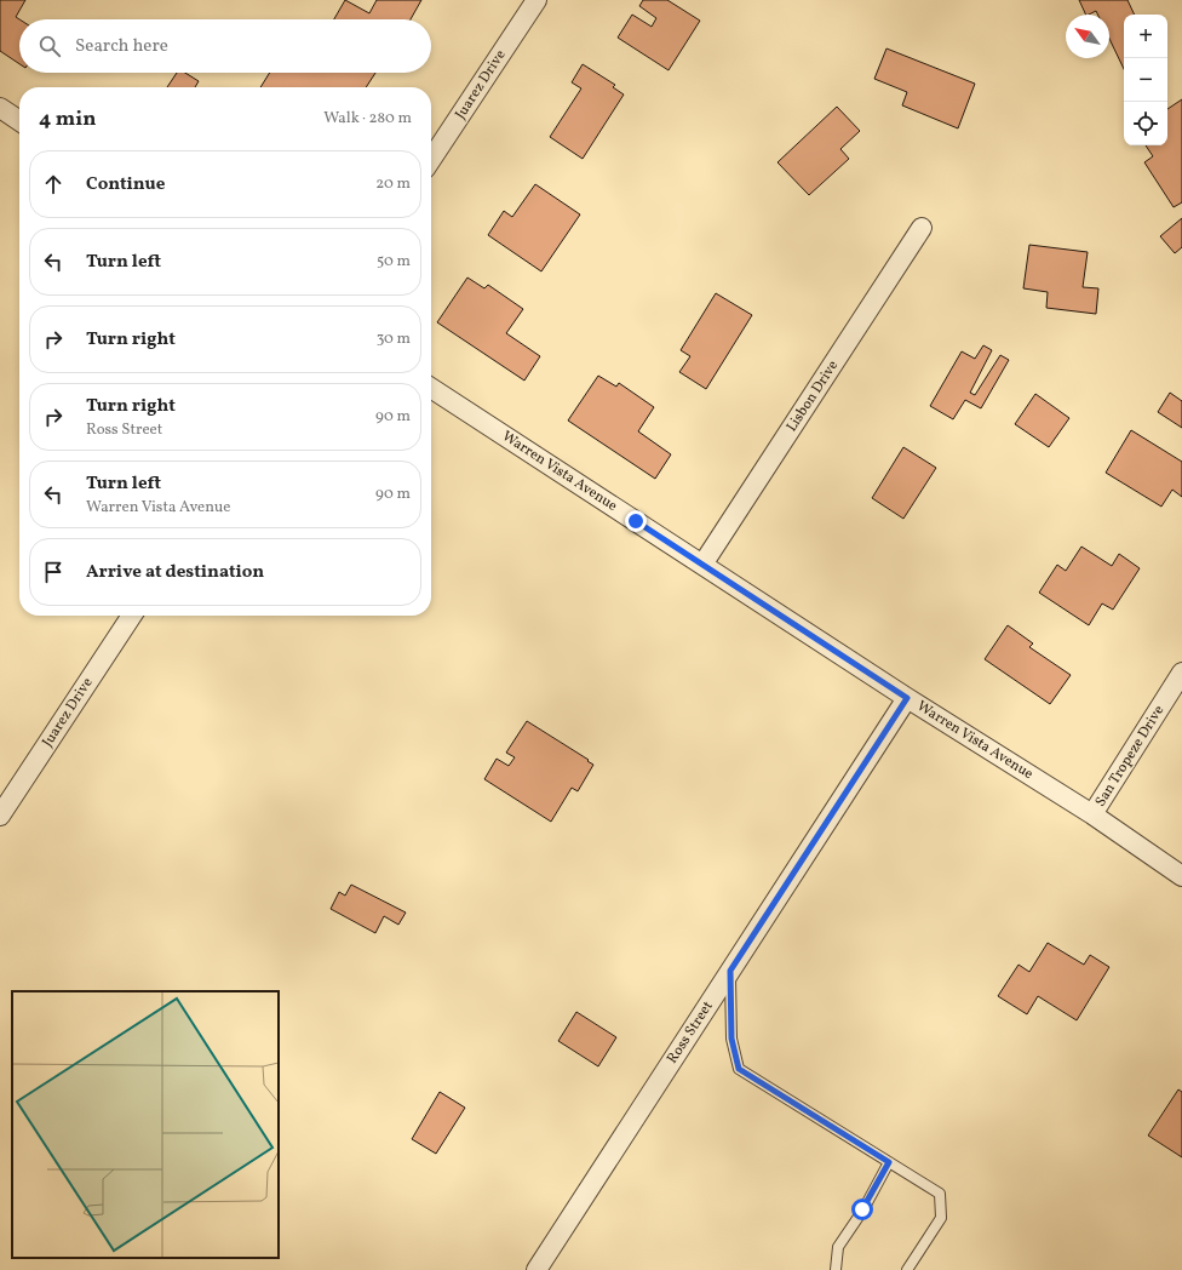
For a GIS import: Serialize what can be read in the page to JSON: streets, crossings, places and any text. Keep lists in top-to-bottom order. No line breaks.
{"streets":{"street":["Juarez Drive","Lisbon Drive","Warren Vista Avenue","San Tropeze Drive","Ross Street"]},"crossings":[["Lisbon Drive","Warren Vista Avenue"],["Warren Vista Avenue","San Tropeze Drive"],["Warren Vista Avenue","Ross Street"]],"north":"top left","page":{"map_buttons":["+","−"],"search":"Search here","heading":["4 min","Walk · 280 m"],"list":[["Continue","20 m"],["Turn left","50 m"],["Turn right","30 m"],["Turn right","Ross Street","90 m"],["Turn left","Warren Vista Avenue","90 m"],"Arrive at destination"]}}
